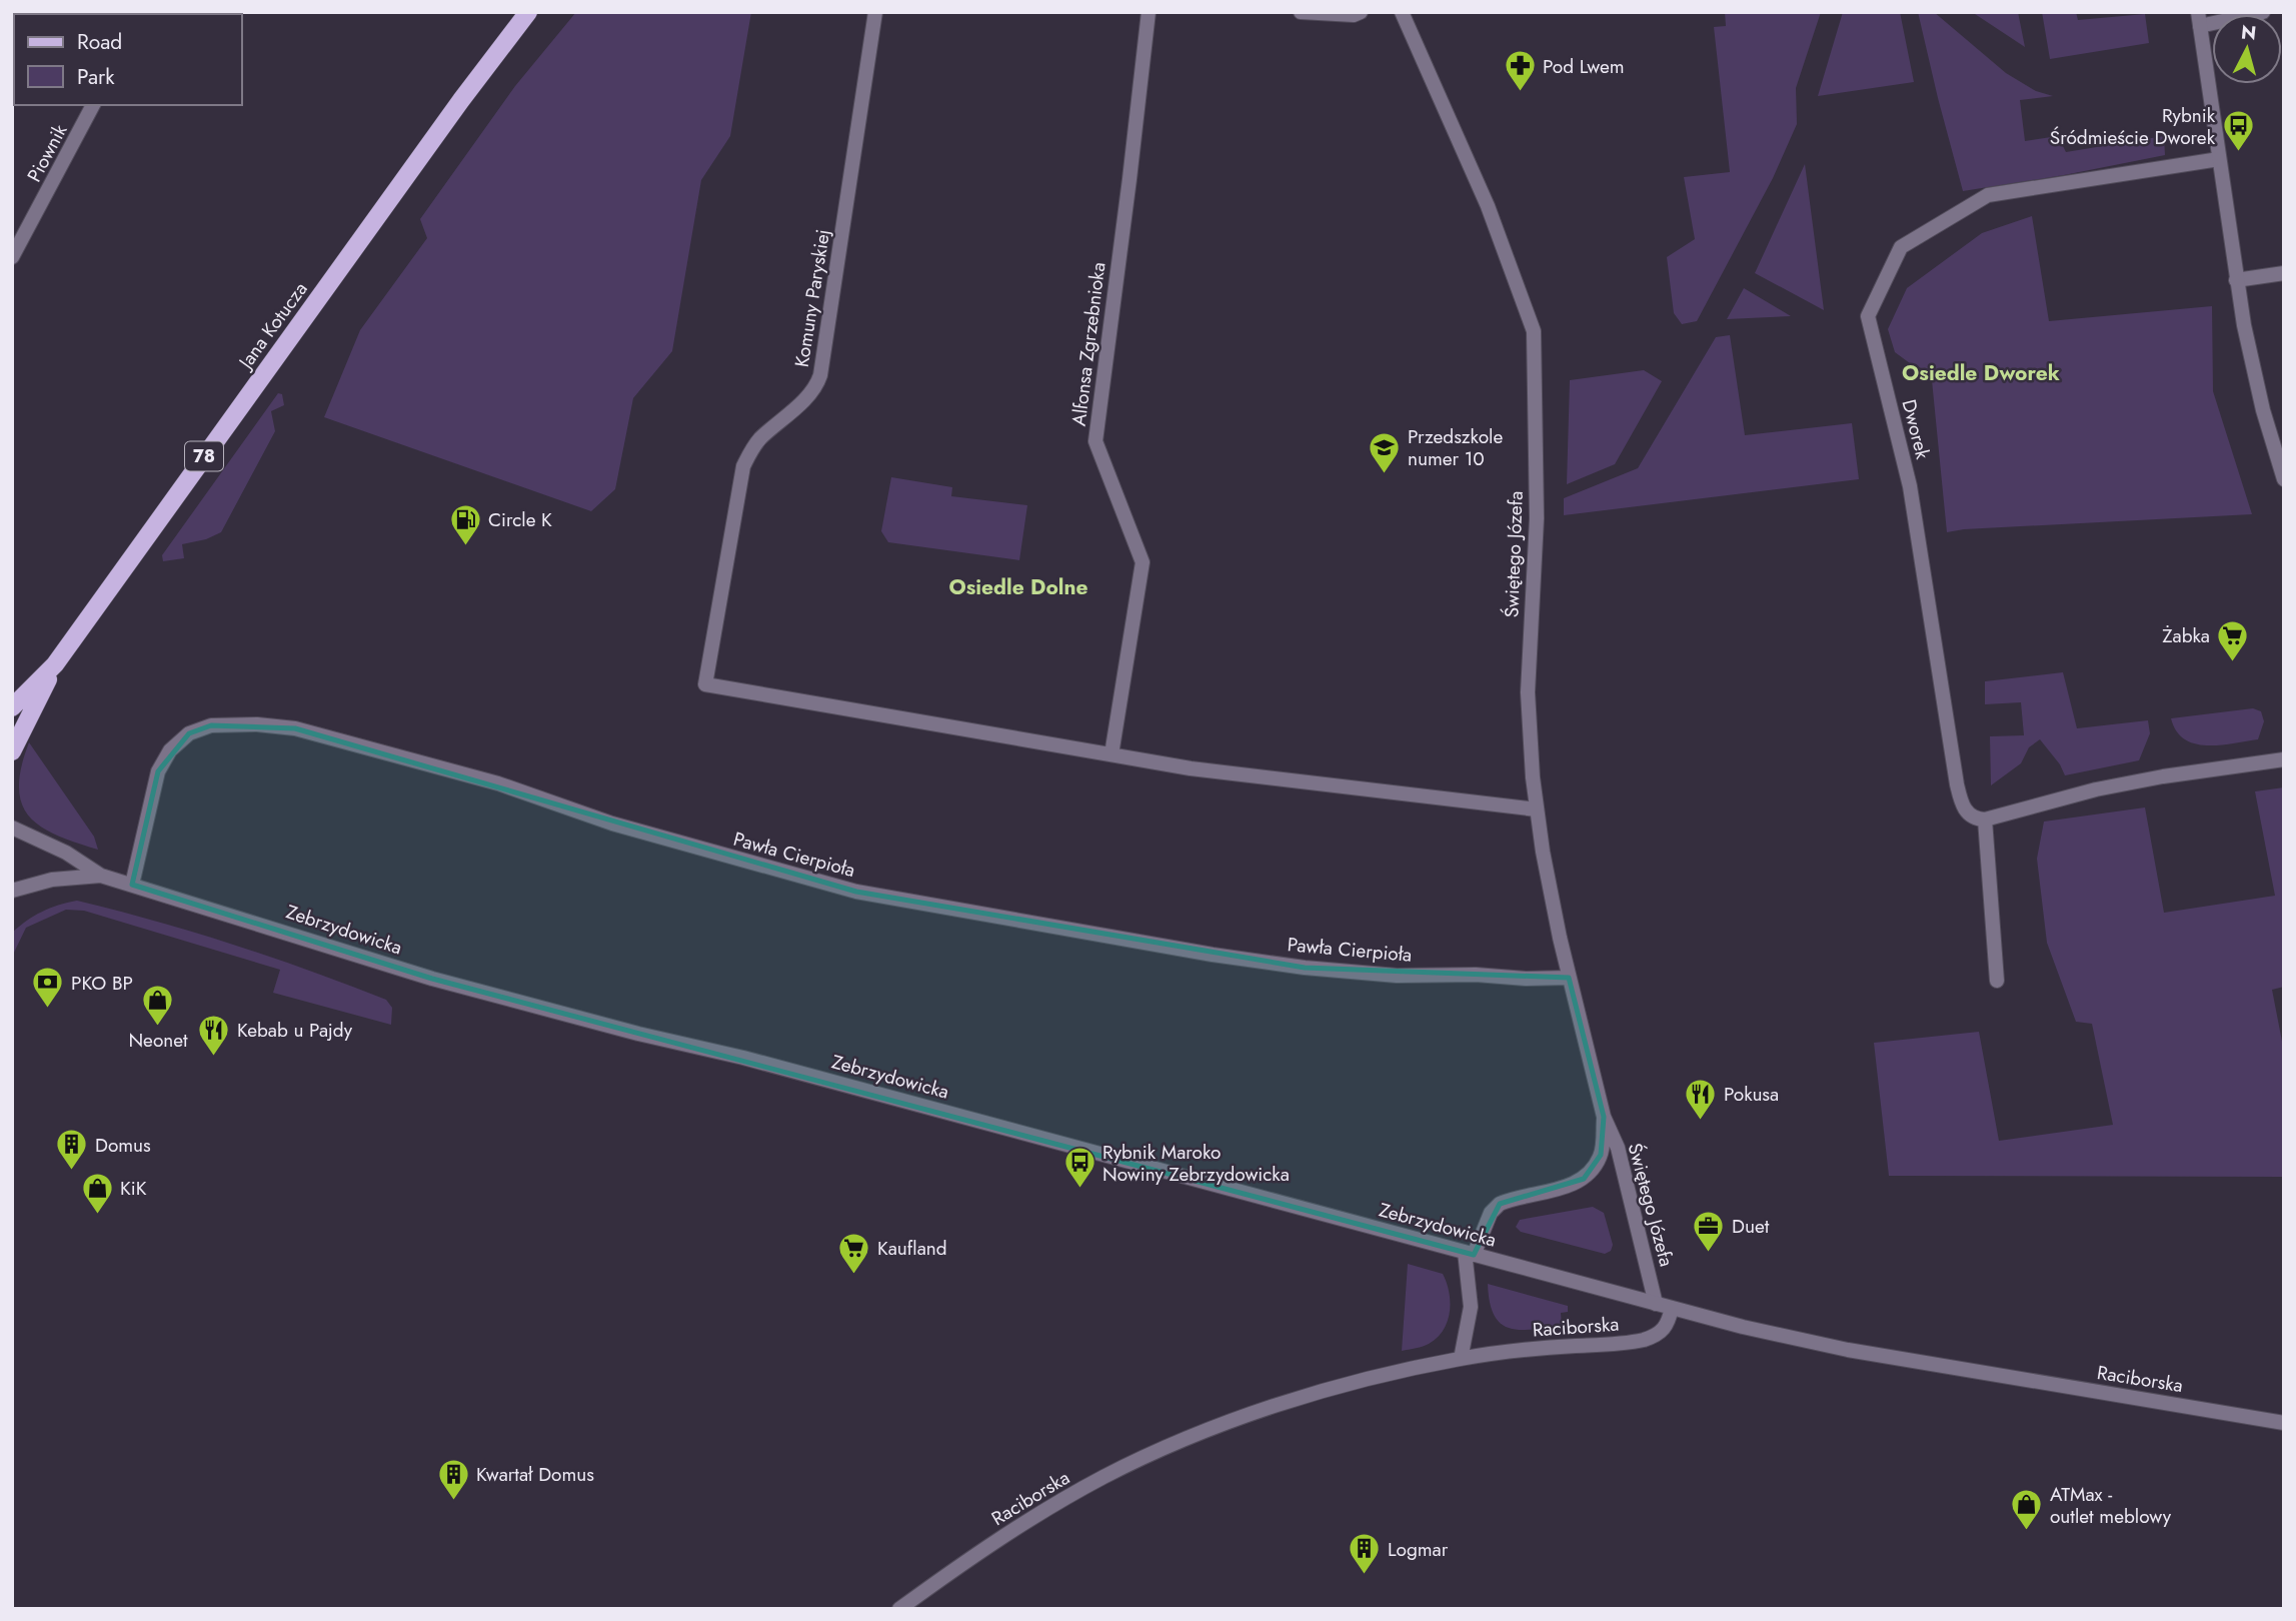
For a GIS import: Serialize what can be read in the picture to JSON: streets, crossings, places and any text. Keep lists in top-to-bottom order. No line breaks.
{"streets":{"main road":["Jana Kotucza","78"],"street":["Piownik","Komuny Paryskiej","Alfonsa Zgrzebnioka","Dworek","Świętego Józefa","Pawła Cierpioła","Zebrzydowicka","Raciborska"]},"crossings":[["Komuny Paryskiej","Alfonsa Zgrzebnioka"],["Świętego Józefa","Pawła Cierpioła"],["Świętego Józefa","Zebrzydowicka"],["Pawła Cierpioła","Zebrzydowicka"],["Zebrzydowicka","Raciborska"]],"districts":["Osiedle Dworek","Osiedle Dolne"],"places":{"pharmacy":["Pod Lwem"],"bus stop":["Rybnik Śródmieście Dworek","Rybnik Maroko Nowiny Zebrzydowicka"],"school or university":["Przedszkole numer 10"],"fuel station":["Circle K"],"supermarket":["Żabka","Kaufland"],"bank":["PKO BP"],"shop":["Neonet","KiK","ATMax - outlet meblowy"],"restaurant":["Kebab u Pajdy","Pokusa"],"building":["Domus","Kwartał Domus","Logmar"],"office":["Duet"]},"legend":["Road","Park"],"north":"top"}
